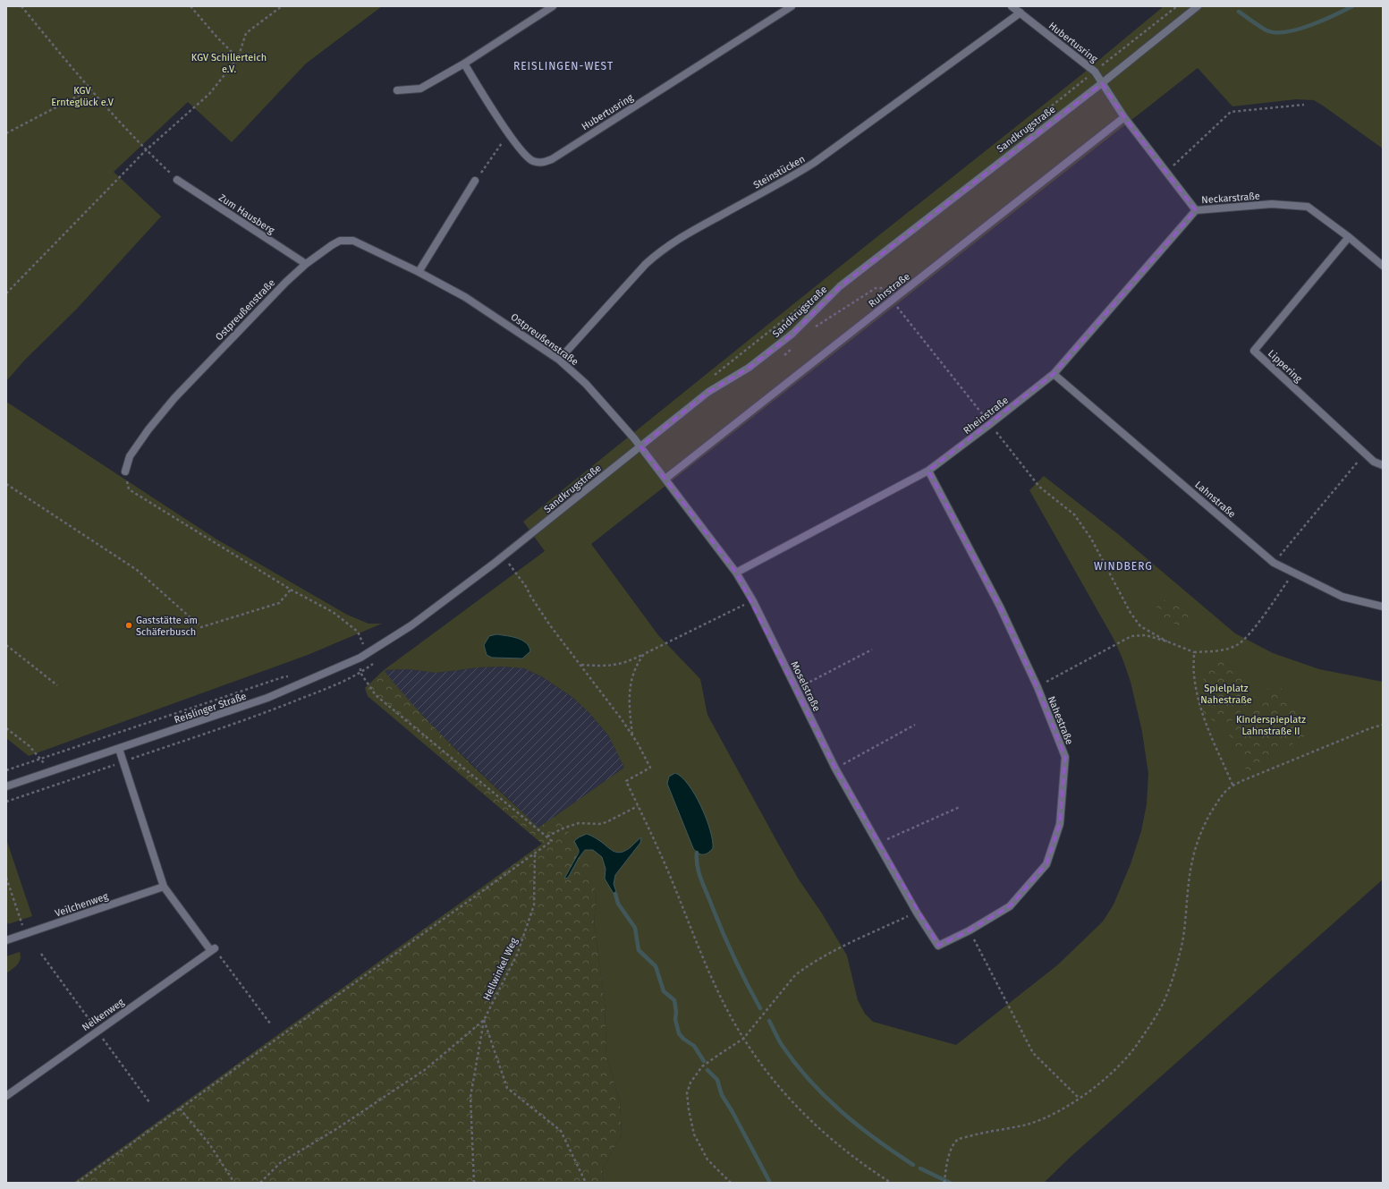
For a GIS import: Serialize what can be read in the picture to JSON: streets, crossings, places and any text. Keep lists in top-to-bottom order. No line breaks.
{"streets":{"street":["Hubertusring","Sandkrugstraße","Steinstücken","Neckarstraße","Zum Hausberg","Ruhrstraße","Ostpreußenstraße","Lippering","Rheinstraße","Lahnstraße","Moselstraße","Reislinger Straße","Nahestraße","Veilchenweg","Nelkenweg"],"path":["Hellwinkel Weg"]},"crossings":[["Hubertusring","Sandkrugstraße"],["Hubertusring","Steinstücken"],["Hubertusring","Neckarstraße"],["Sandkrugstraße","Neckarstraße"],["Sandkrugstraße","Ostpreußenstraße"],["Sandkrugstraße","Moselstraße"],["Sandkrugstraße","Reislinger Straße"],["Steinstücken","Ostpreußenstraße"],["Neckarstraße","Ruhrstraße"],["Neckarstraße","Lippering"],["Neckarstraße","Rheinstraße"],["Zum Hausberg","Ostpreußenstraße"],["Ruhrstraße","Moselstraße"],["Ostpreußenstraße","Moselstraße"],["Rheinstraße","Lahnstraße"],["Rheinstraße","Moselstraße"],["Rheinstraße","Nahestraße"],["Moselstraße","Nahestraße"]],"districts":["REISLINGEN-WEST","WINDBERG"],"parks":["KGV Schillerteich e.V.","KGV Ernteglück e.V","Spielplatz Nahestraße","Kinderspieplatz Lahnstraße II"],"places":["Gaststätte am Schäferbusch"]}
